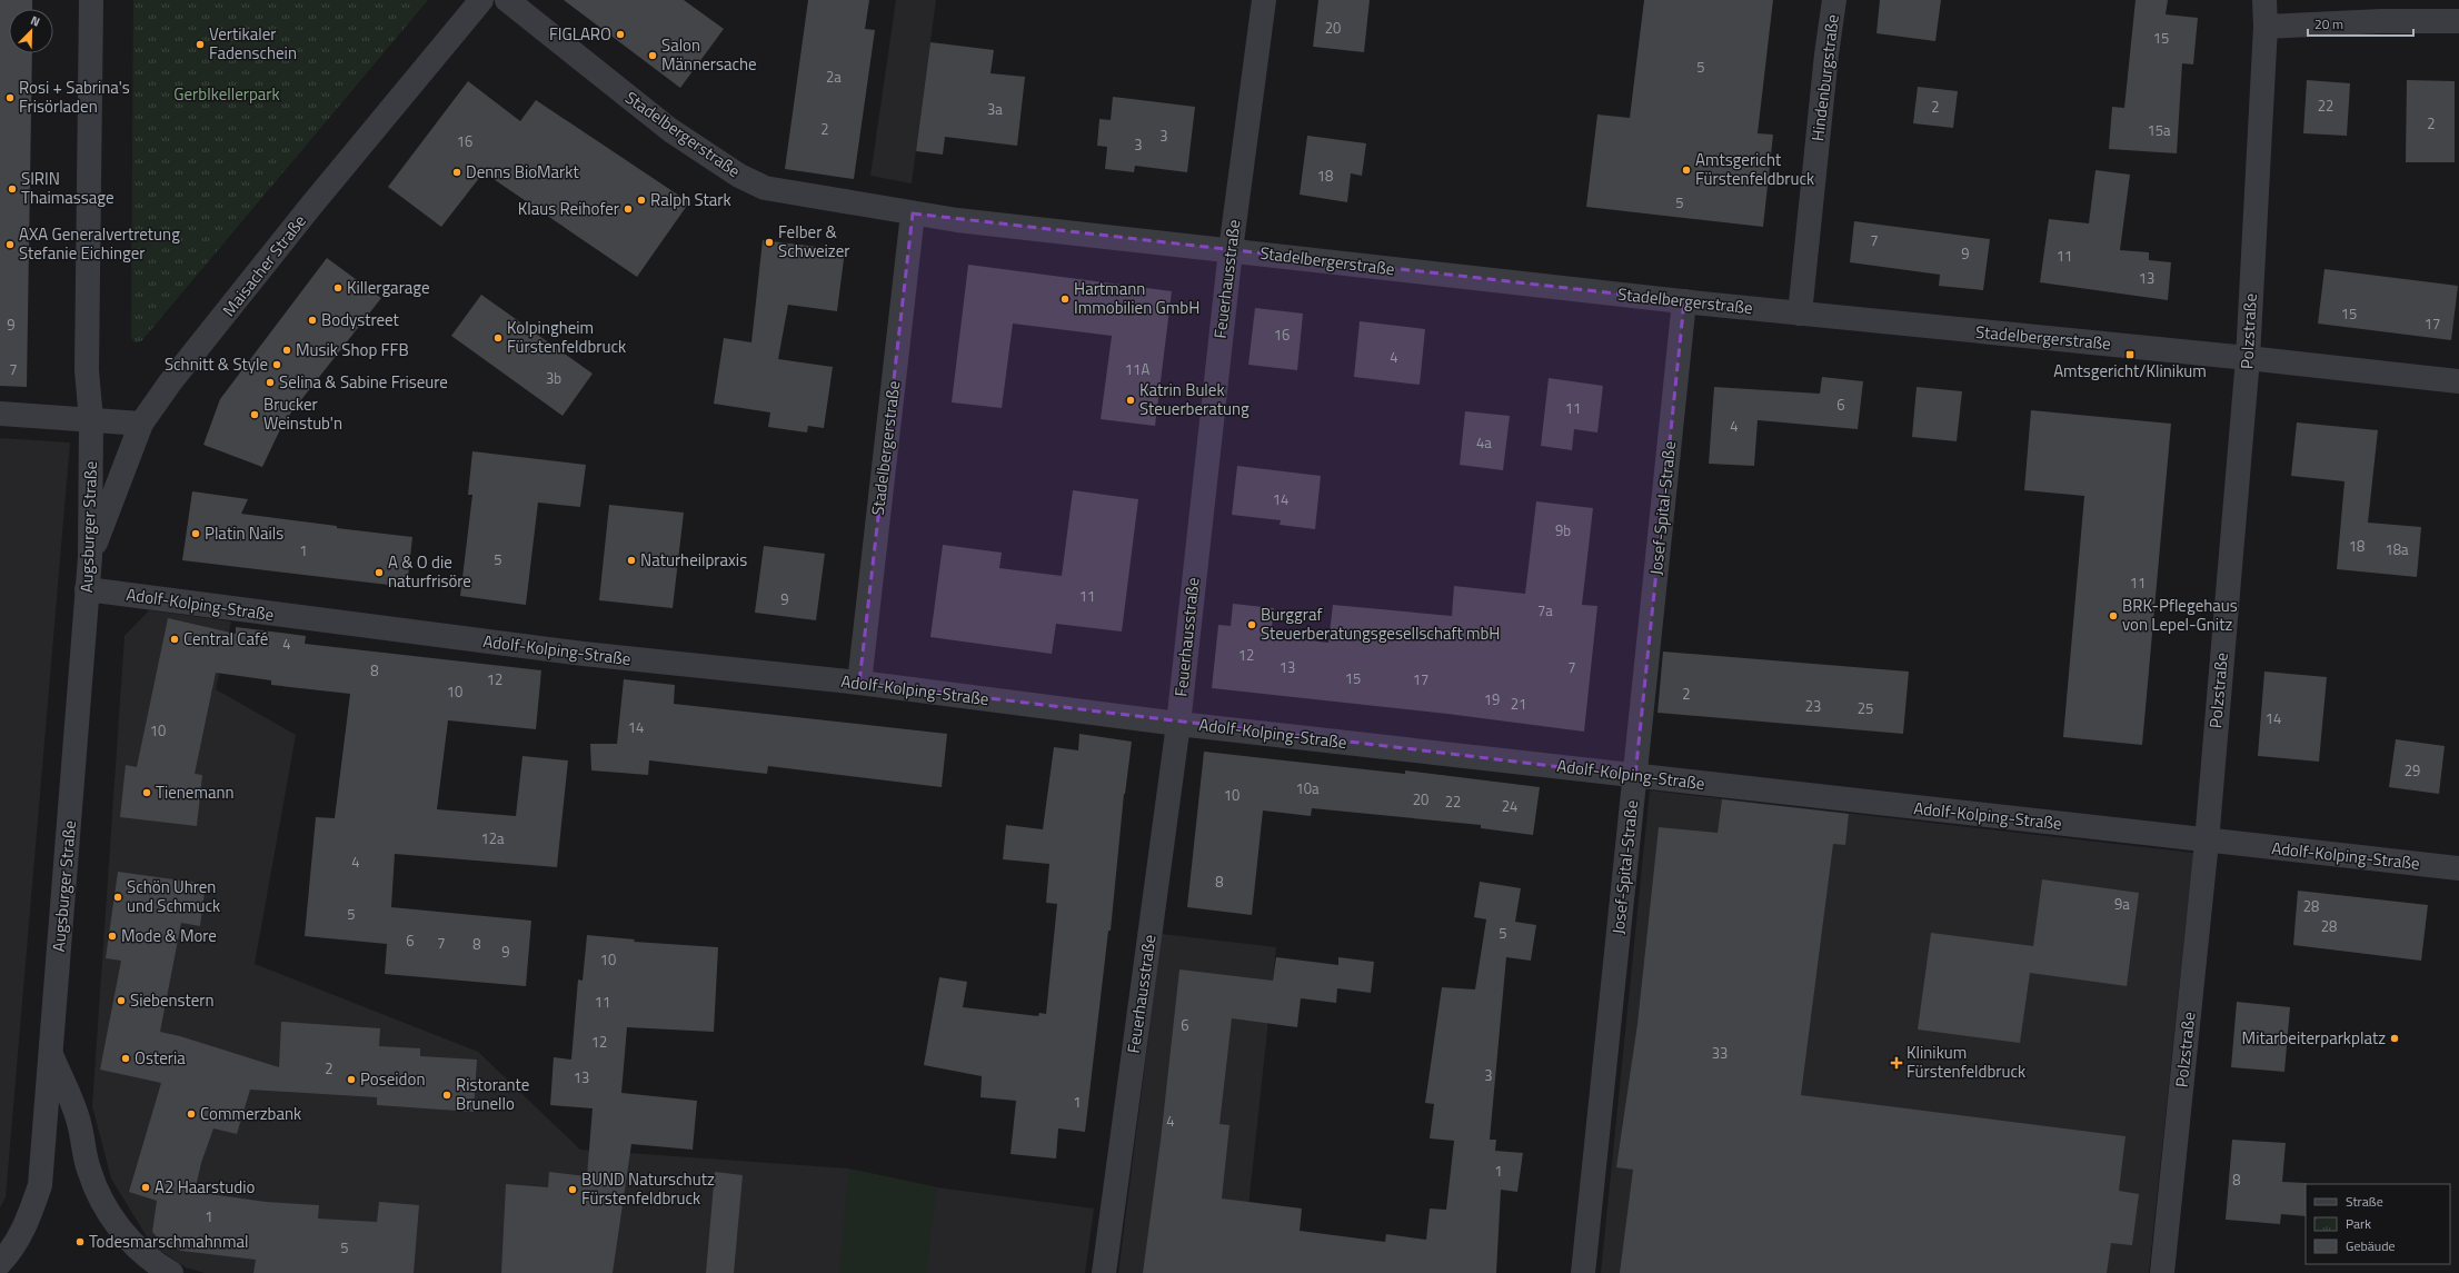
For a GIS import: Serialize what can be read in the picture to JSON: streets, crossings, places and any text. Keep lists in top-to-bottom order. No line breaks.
{"streets":{"street":["Hindenburgstraße","Stadelbergerstraße","Maisacher Straße","Feuerhausstraße","Polzstraße","Josef-Spital-Straße","Augsburger Straße","Adolf-Kolping-Straße"]},"crossings":[["Hindenburgstraße","Stadelbergerstraße"],["Stadelbergerstraße","Feuerhausstraße"],["Stadelbergerstraße","Polzstraße"],["Stadelbergerstraße","Josef-Spital-Straße"],["Stadelbergerstraße","Adolf-Kolping-Straße"],["Maisacher Straße","Augsburger Straße"],["Feuerhausstraße","Adolf-Kolping-Straße"],["Polzstraße","Adolf-Kolping-Straße"],["Josef-Spital-Straße","Adolf-Kolping-Straße"],["Augsburger Straße","Adolf-Kolping-Straße"]],"parks":["Gerblkellerpark"],"places":{"other":["FIGLARO","Vertikaler Fadenschein","Salon Männersache","Rosi + Sabrina's Frisörladen","Amtsgericht Fürstenfeldbruck","Denns BioMarkt","SIRIN Thaimassage","Ralph Stark","Klaus Reihofer","Felber & Schweizer","AXA Generalvertretung Stefanie Eichinger","Killergarage","Hartmann Immobilien GmbH","Bodystreet","Kolpingheim Fürstenfeldbruck","Musik Shop FFB","Schnitt & Style","Selina & Sabine Friseure","Katrin Bulek Steuerberatung","Brucker Weinstub'n","Platin Nails","Naturheilpraxis","A & O die naturfrisöre","BRK-Pflegehaus von Lepel-Gnitz","Burggraf Steuerberatungsgesellschaft mbH","Central Café","Tienemann","Schön Uhren und Schmuck","Mode & More","Siebenstern","Mitarbeiterparkplatz","Osteria","Poseidon","Ristorante Brunello","Commerzbank","A2 Haarstudio","BUND Naturschutz Fürstenfeldbruck","Todesmarschmahnmal"],"transit":["Amtsgericht/Klinikum"],"health":["Klinikum Fürstenfeldbruck"]},"house_numbers":["20","15","5","2a","22","2","3a","2","2","15a","3","16","3","18","5","7","9","11","13","15","17","9","16","4","7","11A","3b","6","11","4","4a","14","9b","18","18a","1","5","11","11","9","7a","4","12","13","7","8","15","12","17","10","2","19","21","23","25","14","14","10","29","10a","10","20","22","24","12a","4","8","9a","28","5","28","5","6","7","8","9","10","11","6","12","33","2","3","13","1","4","1","8","1","5"],"legend":["Straße","Park","Gebäude"],"scale_bar":"20 m","north":"top right"}
